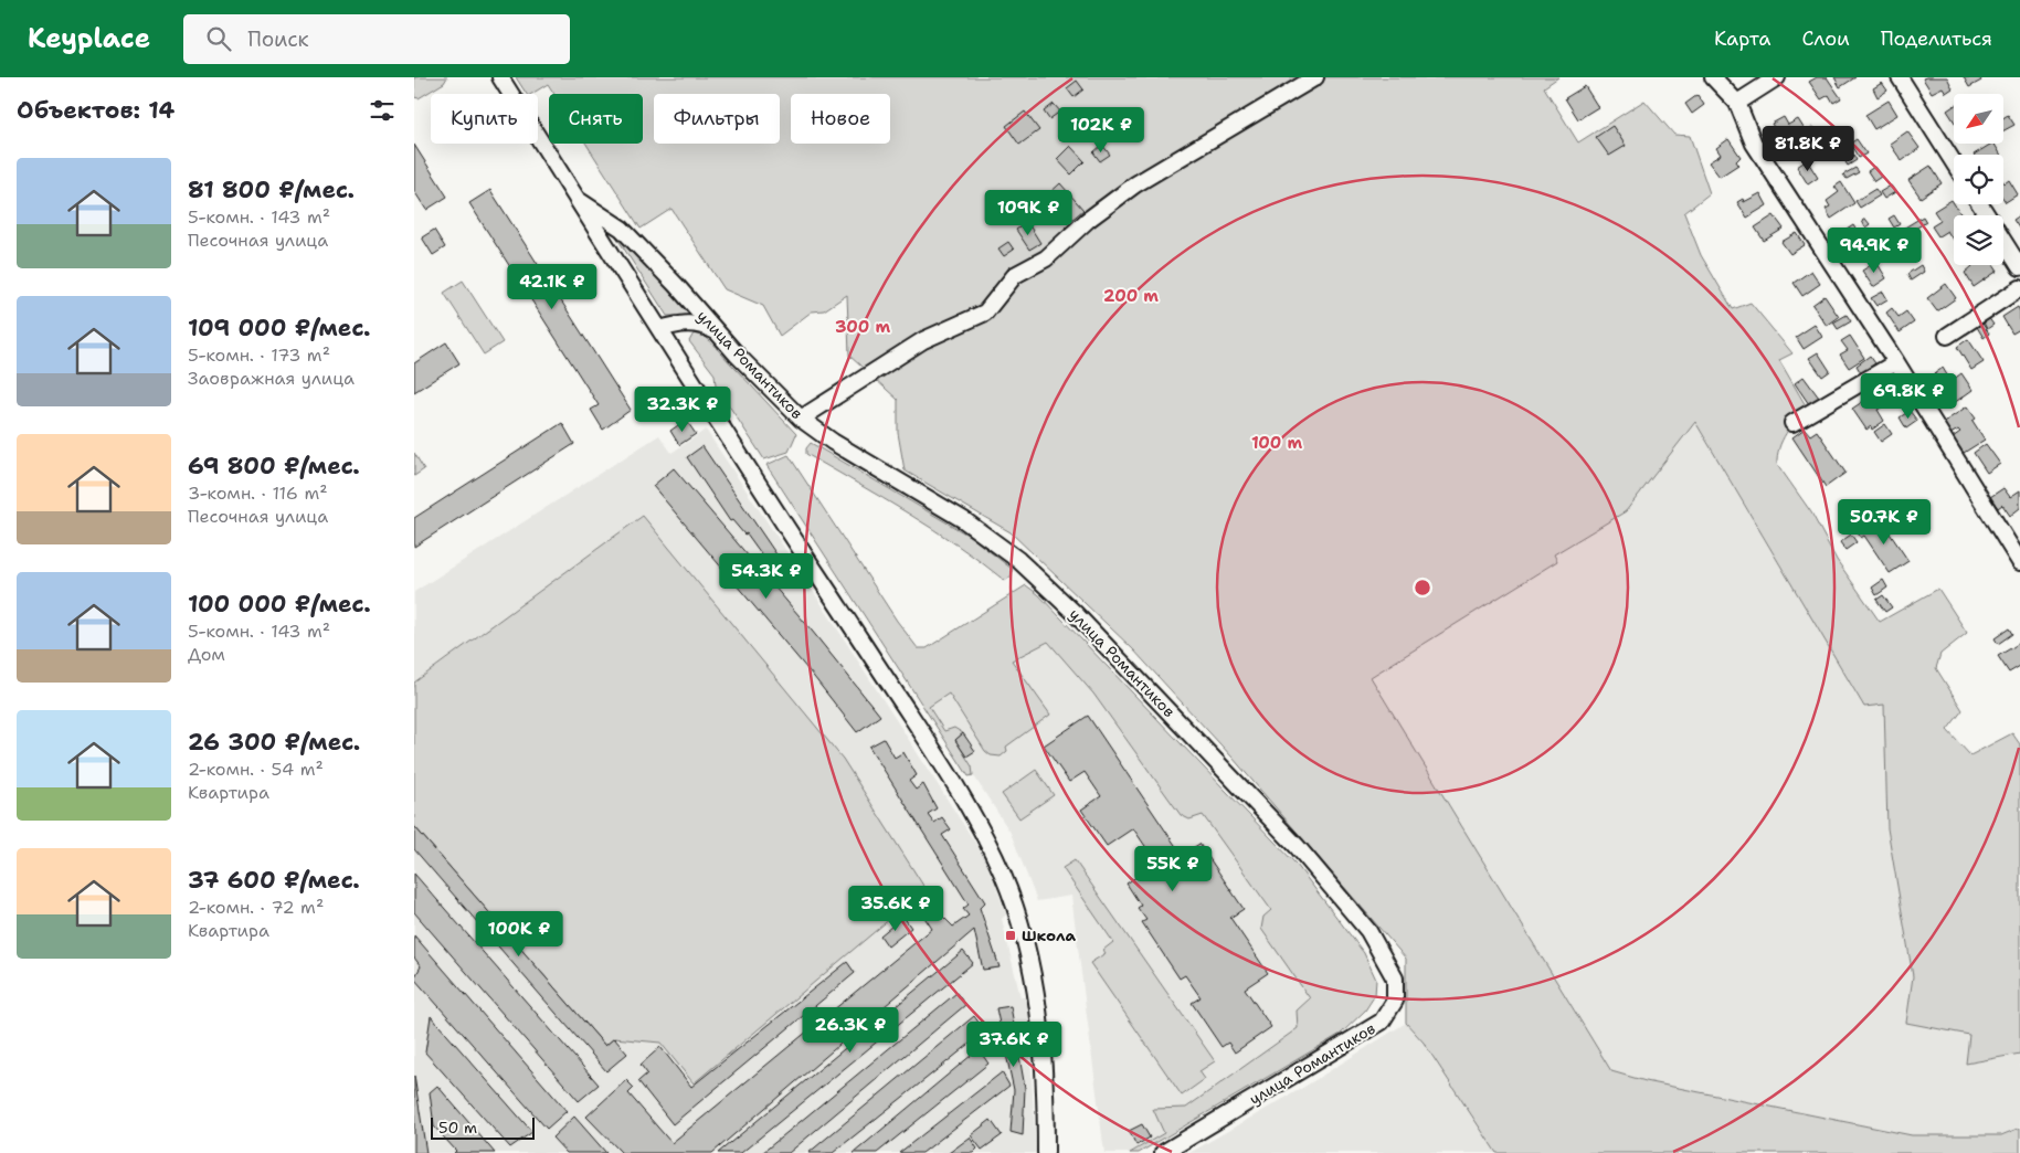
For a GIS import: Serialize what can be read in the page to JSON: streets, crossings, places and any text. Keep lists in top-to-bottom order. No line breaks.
{"streets":{"street":["улица Романтиков"]},"places":{"transit":["Школа"]},"scale_bar":"50 m","north":"bottom left","page":{"header":"Keyplace","search":"Поиск","nav":["Карта","Слои","Поделиться"],"heading":"Объектов: 14","chip":["Купить","Снять","Фильтры","Новое"],"price":["102K ₽","81.8K ₽","109K ₽","94.9K ₽","42.1K ₽","69.8K ₽","32.3K ₽","50.7K ₽","54.3K ₽","55K ₽","35.6K ₽","100K ₽","26.3K ₽","37.6K ₽"],"list":[{"name":"81 800 ₽/мес.","note":"5-комн. · 143 m² · Песочная улица"},{"name":"109 000 ₽/мес.","note":"5-комн. · 173 m² · Заовражная улица"},{"name":"69 800 ₽/мес.","note":"3-комн. · 116 m² · Песочная улица"},{"name":"100 000 ₽/мес.","note":"5-комн. · 143 m² · Дом"},{"name":"26 300 ₽/мес.","note":"2-комн. · 54 m² · Квартира"},{"name":"37 600 ₽/мес.","note":"2-комн. · 72 m² · Квартира"}],"scale":"50 m"},"rings":["200 m","300 m","100 m"]}
